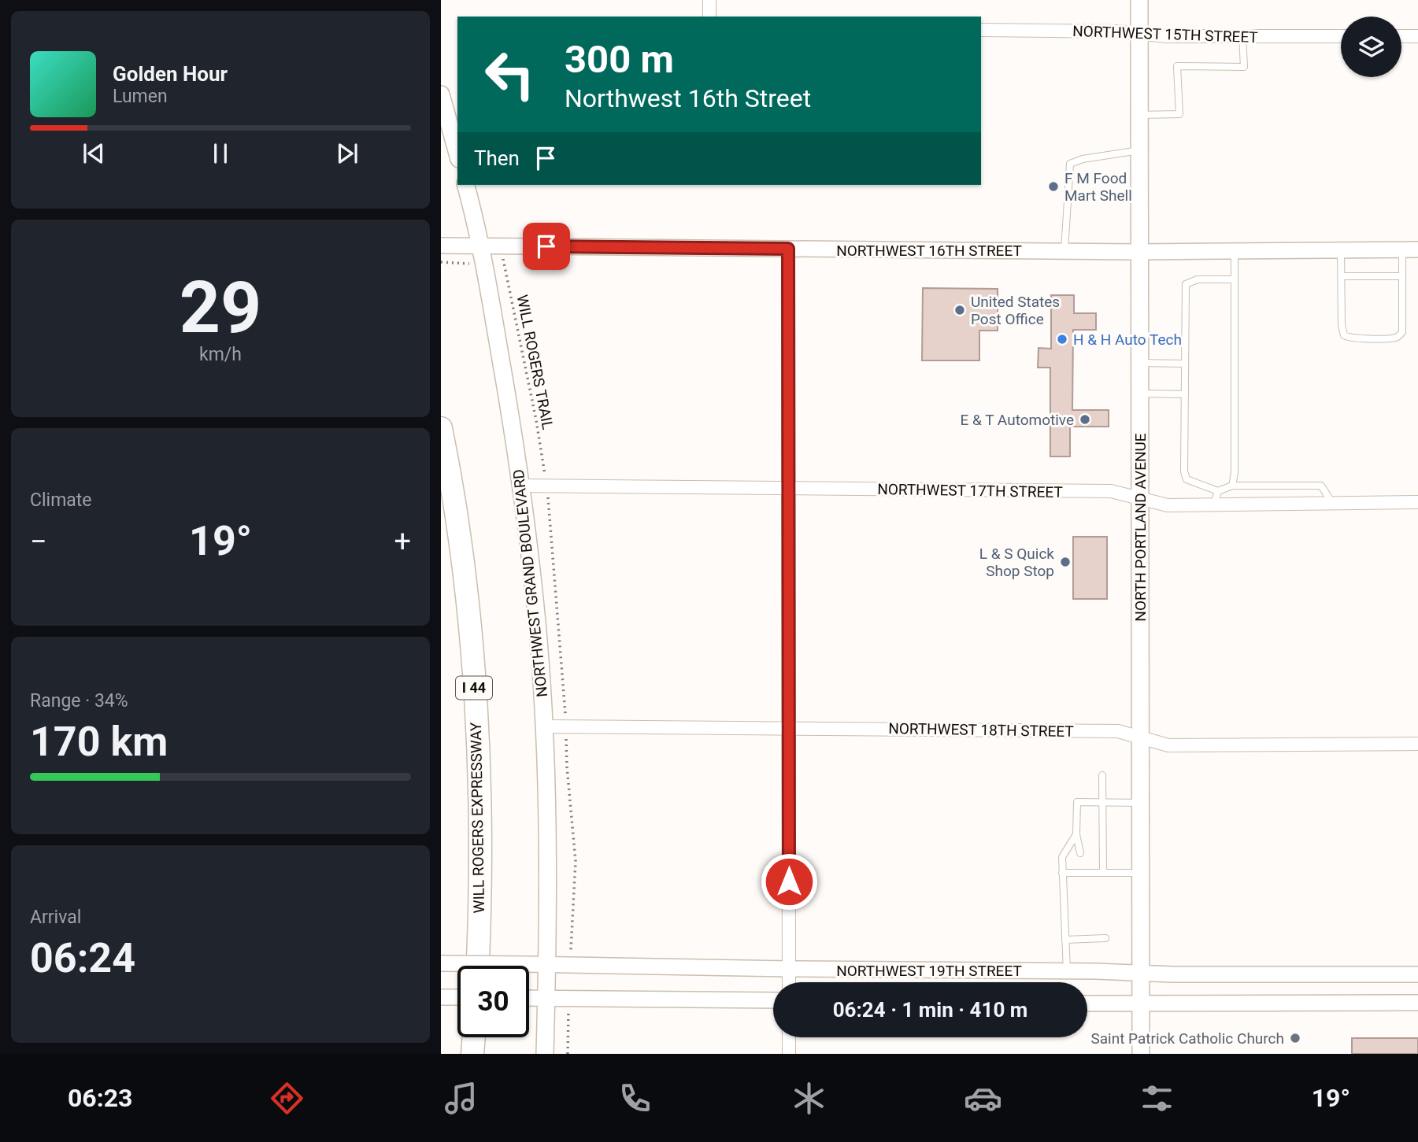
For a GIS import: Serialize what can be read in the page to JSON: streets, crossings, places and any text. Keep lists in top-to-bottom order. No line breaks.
{"streets":{"highway":["I 44","WILL ROGERS EXPRESSWAY"],"main road":["NORTH PORTLAND AVENUE","NORTHWEST GRAND BOULEVARD"],"street":["NORTHWEST 15TH STREET","NORTHWEST 16TH STREET","NORTHWEST 17TH STREET","NORTHWEST 18TH STREET","NORTHWEST 19TH STREET"],"path":["WILL ROGERS TRAIL"]},"crossings":[["NORTHWEST 15TH STREET","NORTH PORTLAND AVENUE"],["NORTHWEST 16TH STREET","NORTH PORTLAND AVENUE"],["NORTHWEST 16TH STREET","NORTHWEST GRAND BOULEVARD"],["NORTHWEST 17TH STREET","NORTH PORTLAND AVENUE"],["NORTHWEST 17TH STREET","NORTHWEST GRAND BOULEVARD"],["NORTH PORTLAND AVENUE","NORTHWEST 18TH STREET"],["NORTH PORTLAND AVENUE","NORTHWEST 19TH STREET"],["NORTHWEST GRAND BOULEVARD","NORTHWEST 18TH STREET"],["NORTHWEST GRAND BOULEVARD","NORTHWEST 19TH STREET"]],"places":["F M Food Mart Shell","United States Post Office","H & H Auto Tech","E & T Automotive","L & S Quick Shop Stop","Saint Patrick Catholic Church"],"page":{"turn":["300 m","Northwest 16th Street"],"song":["Golden Hour","Lumen"],"then":"Then","tile":[["29","km/h"],"Climate",["Range · 34%","170 km"],["Arrival","06:24"]],"heat":["−","19°","+"],"limit":"30","trip":"06:24 · 1 min · 410 m","tabs":["06:23","19°"]}}
